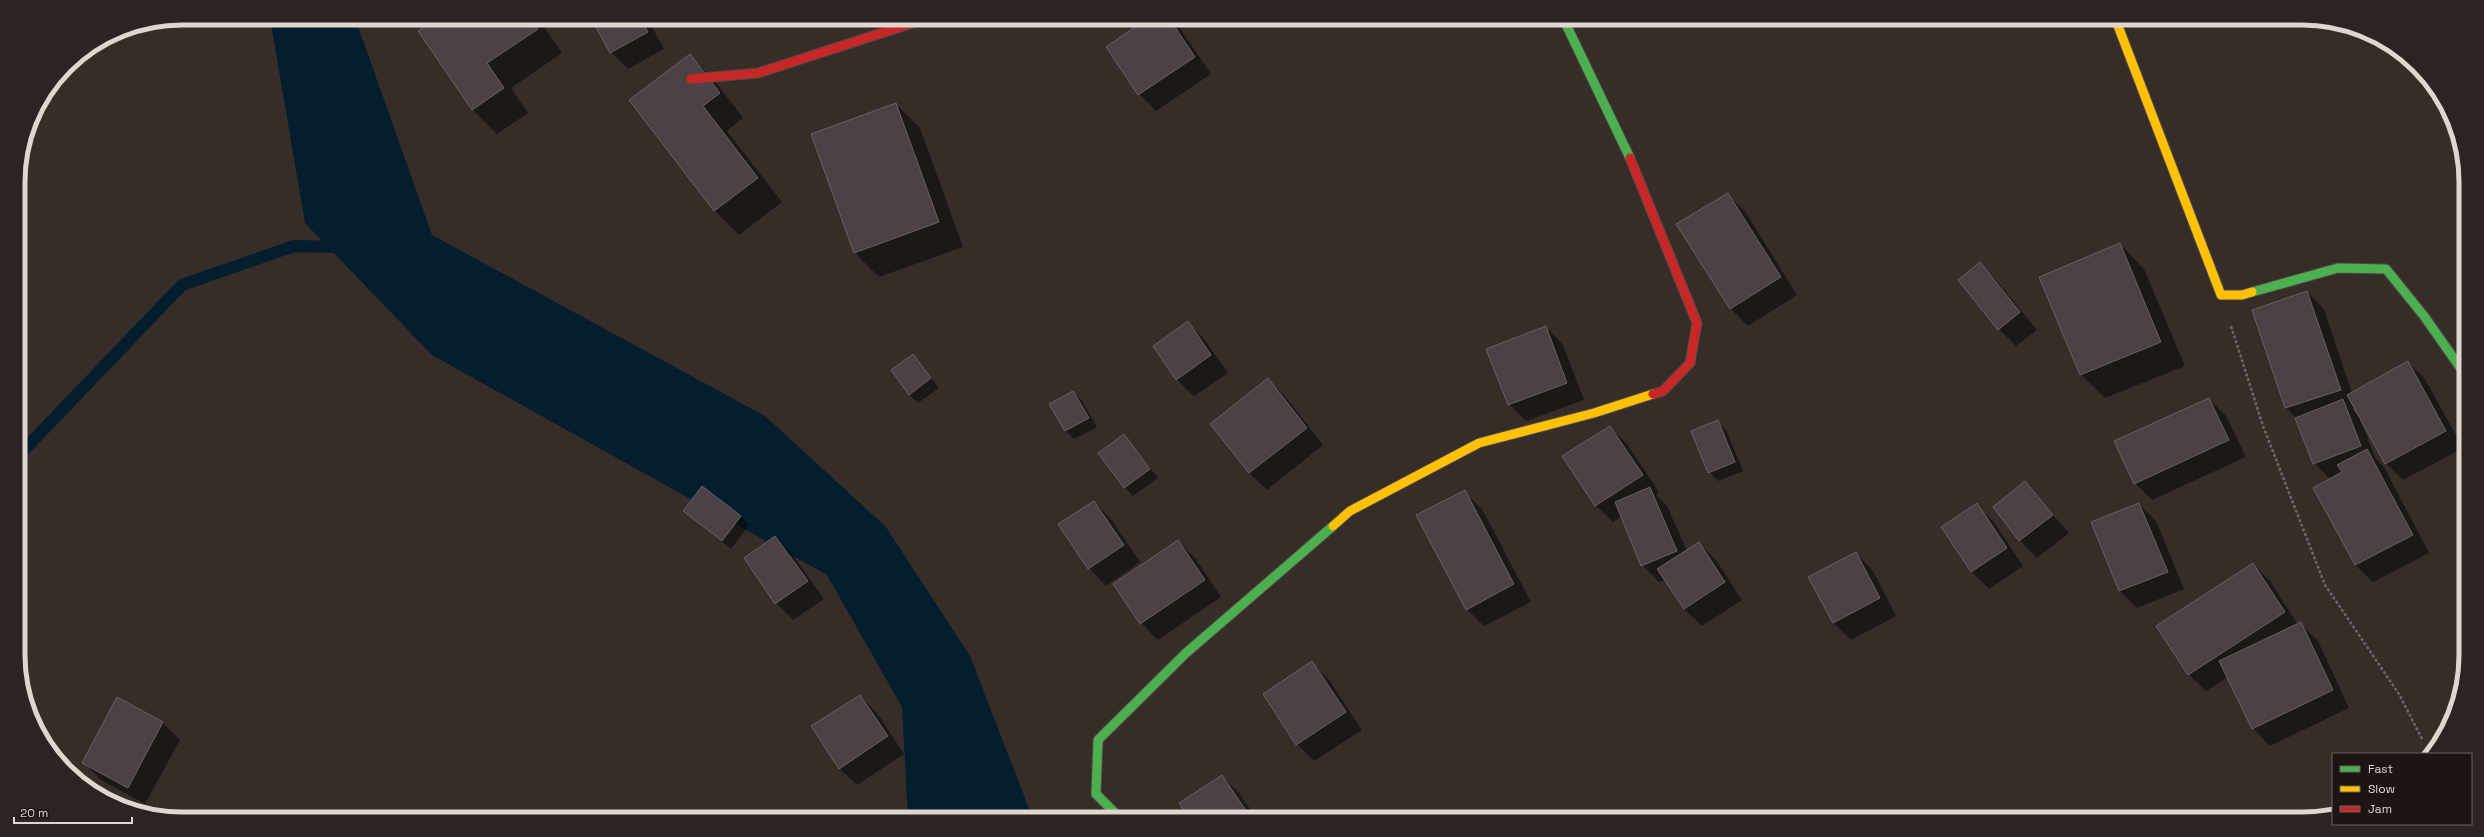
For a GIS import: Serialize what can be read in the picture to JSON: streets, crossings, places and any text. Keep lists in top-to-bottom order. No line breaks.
{"legend":["Fast","Slow","Jam"],"scale_bar":"20 m"}
